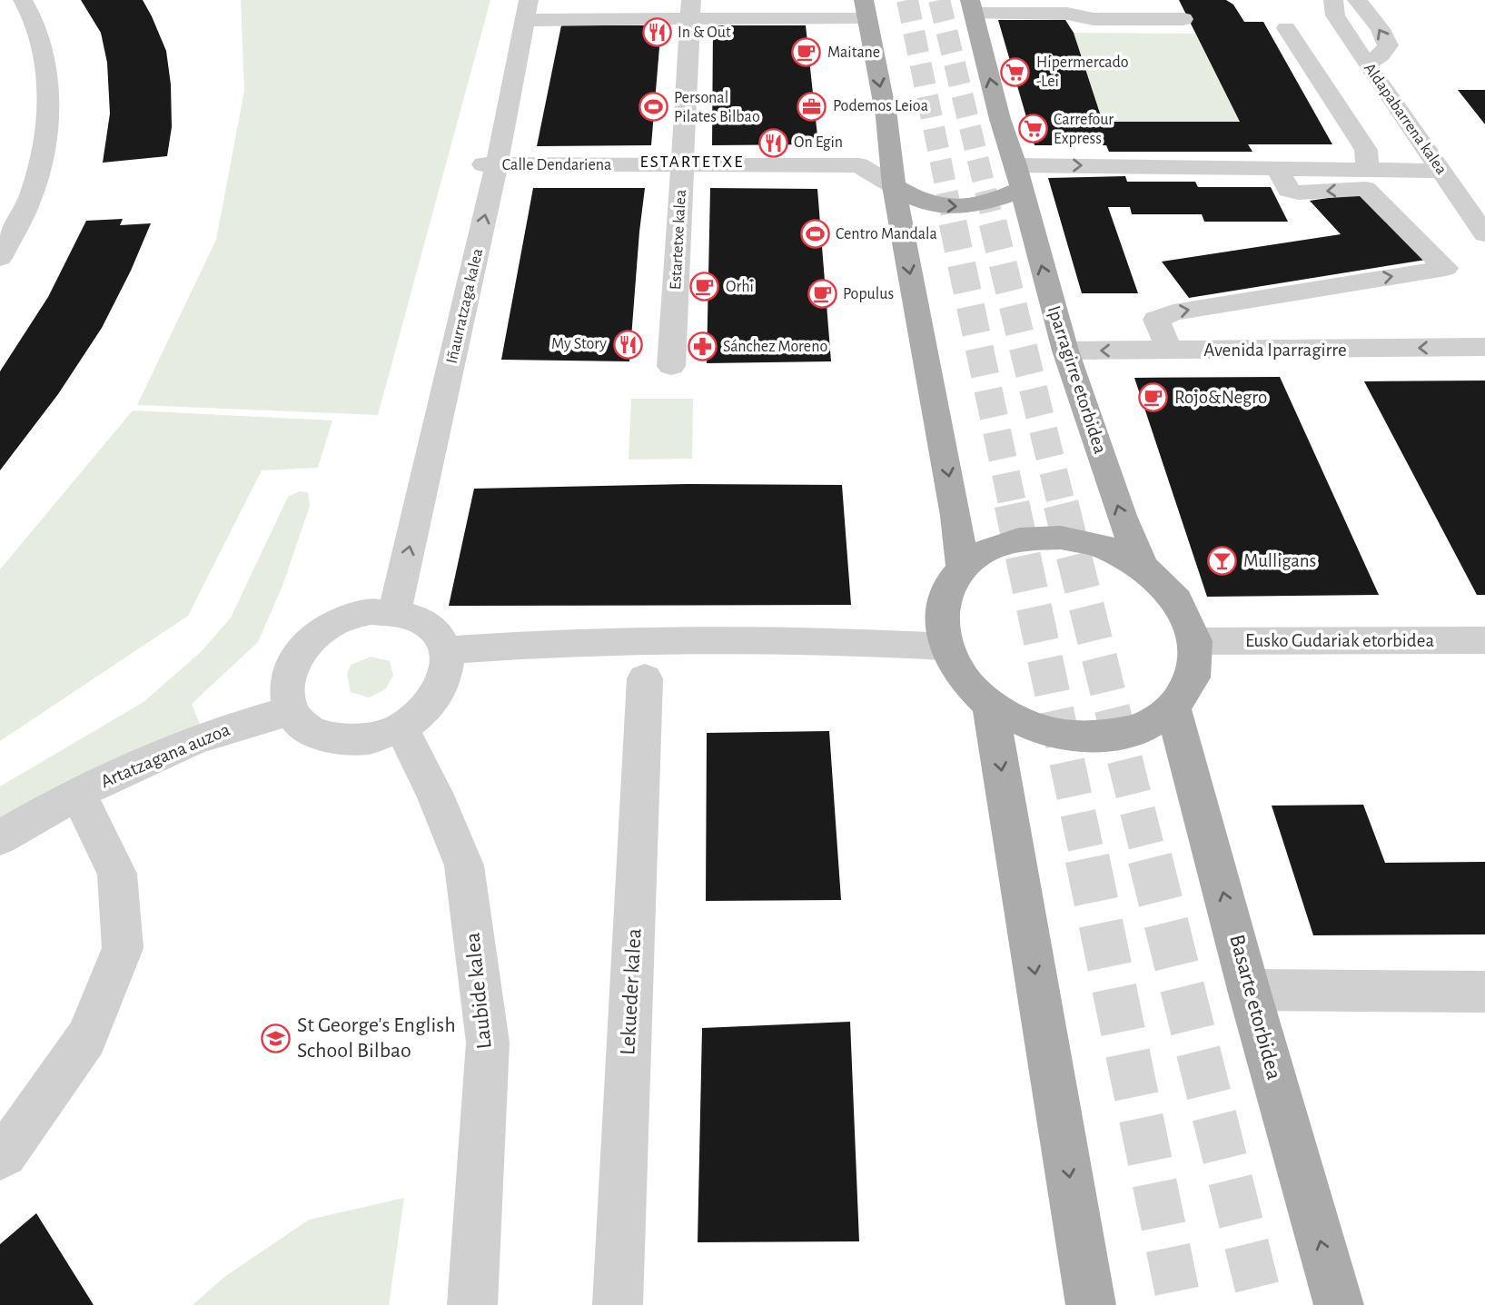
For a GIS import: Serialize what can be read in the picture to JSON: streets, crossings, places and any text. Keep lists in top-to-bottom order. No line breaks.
{"streets":{"main road":["Iparragirre etorbidea","Basarte etorbidea"],"street":["Aldapabarrena kalea","Calle Dendariena","Estartetxe kalea","Iñaurratzaga kalea","Avenida Iparragirre","Eusko Gudariak etorbidea","Artatzagana auzoa","Laubide kalea","Lekueder kalea"]},"crossings":[["Calle Dendariena","Estartetxe kalea"],["Calle Dendariena","Iñaurratzaga kalea"],["Iñaurratzaga kalea","Artatzagana auzoa"],["Iñaurratzaga kalea","Laubide kalea"],["Avenida Iparragirre","Iparragirre etorbidea"],["Iparragirre etorbidea","Eusko Gudariak etorbidea"],["Iparragirre etorbidea","Basarte etorbidea"],["Eusko Gudariak etorbidea","Basarte etorbidea"],["Artatzagana auzoa","Laubide kalea"]],"one_way":["Iñaurratzaga kalea"],"districts":["ESTARTETXE"],"places":{"restaurant":["In & Out","On Egin","My Story"],"cafe":["Maitane","Orhi","Populus","Rojo&Negro"],"supermarket":["Hipermercado -Lei","Carrefour Express"],"office":["Podemos Leioa"],"sports":["Personal Pilates Bilbao","Centro Mandala"],"pharmacy":["Sánchez Moreno"],"bar":["Mulligans"],"school or university":["St George's English School Bilbao"]}}
